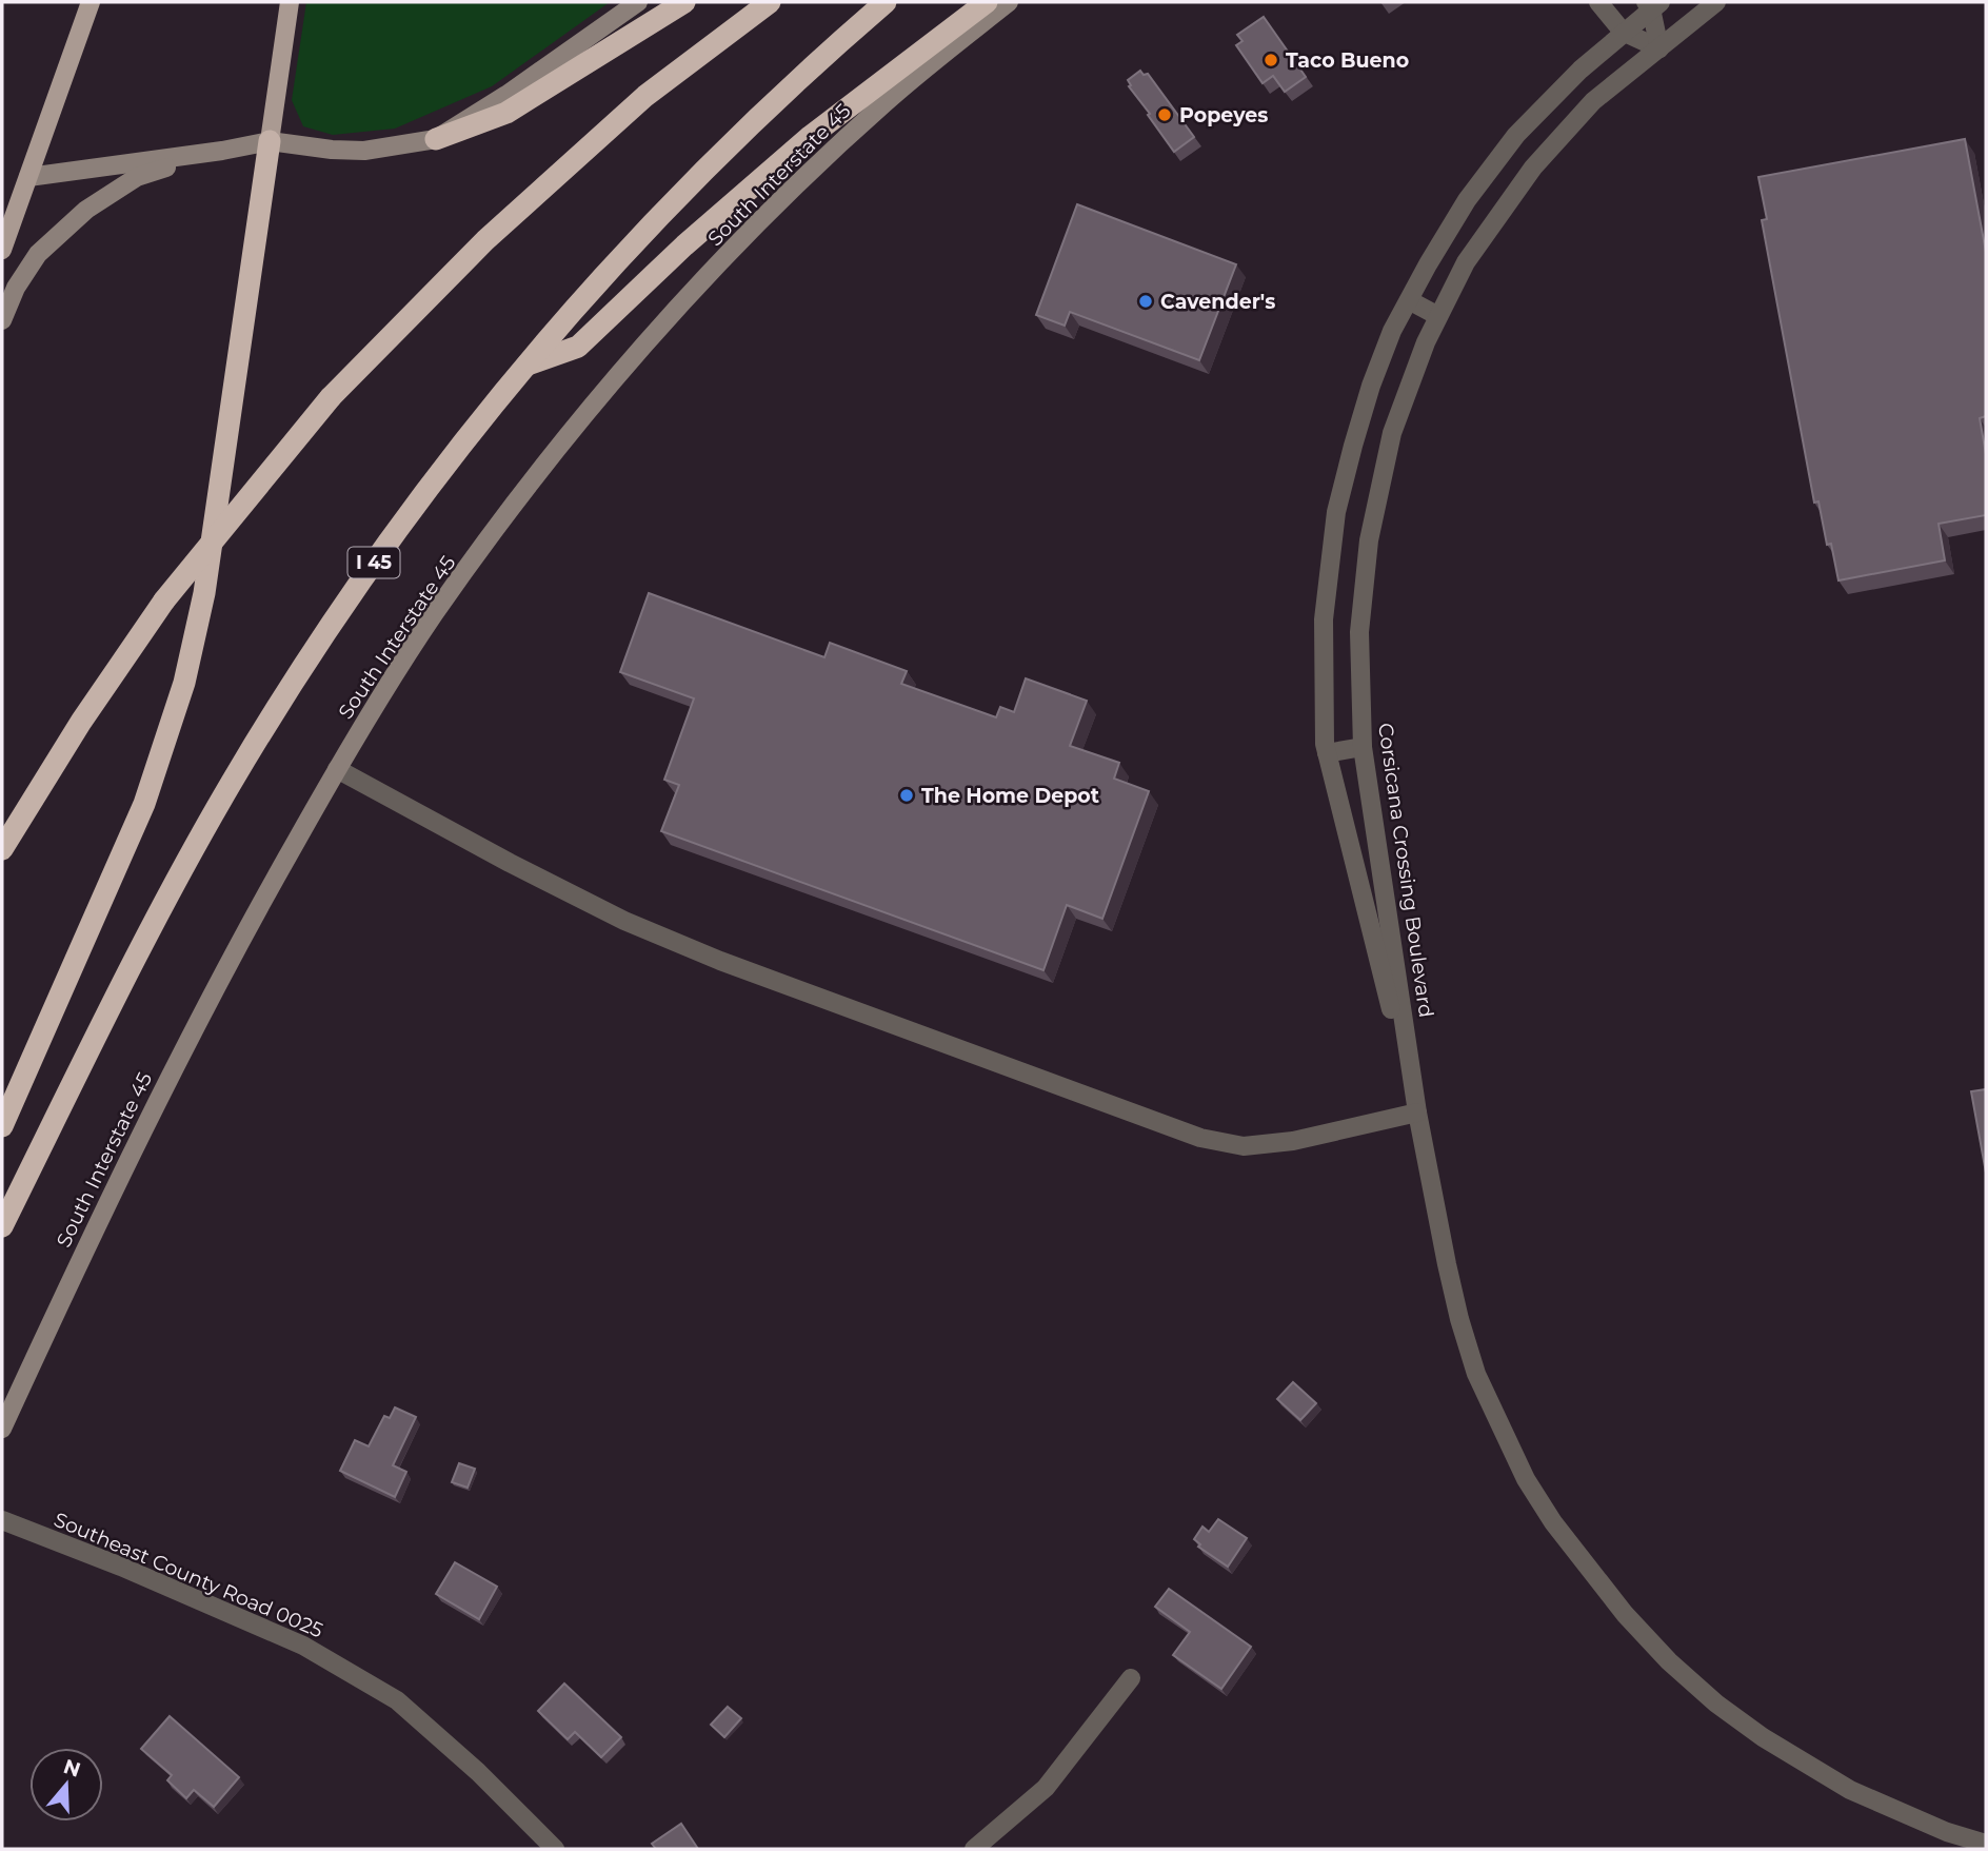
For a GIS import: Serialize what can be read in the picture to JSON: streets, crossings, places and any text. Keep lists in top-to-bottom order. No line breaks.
{"streets":{"highway":["I 45"],"main road":["South Interstate 45"],"street":["Corsicana Crossing Boulevard","Southeast County Road 0025"]},"places":["Taco Bueno","Popeyes","Cavender's","The Home Depot"],"north":"top"}
